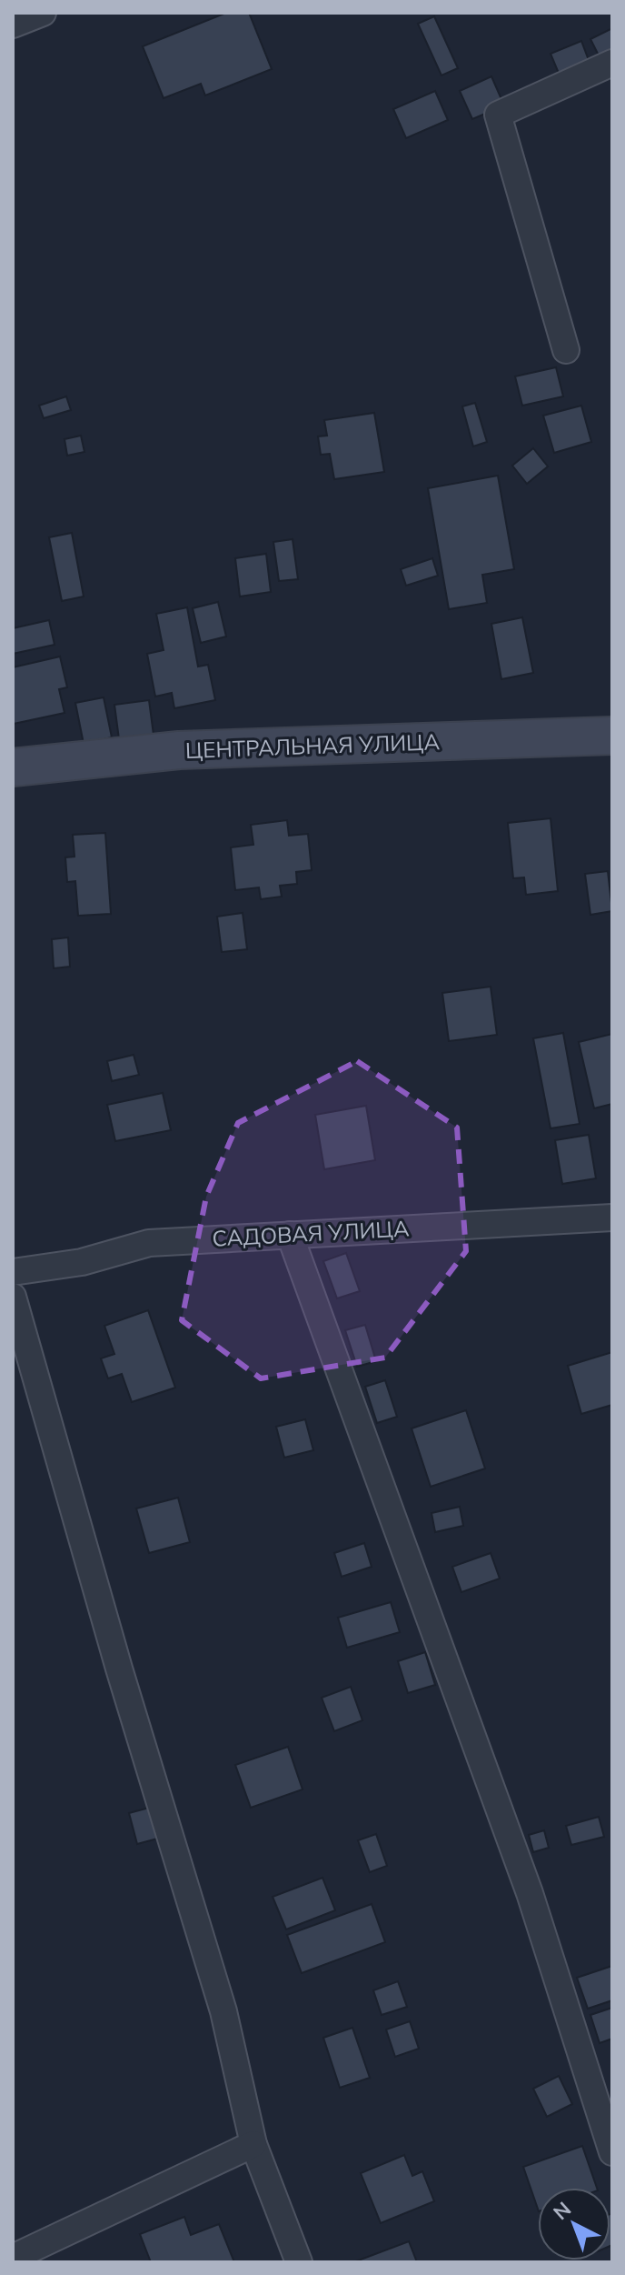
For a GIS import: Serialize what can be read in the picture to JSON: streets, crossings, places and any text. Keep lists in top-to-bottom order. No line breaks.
{"streets":{"main road":["ЦЕНТРАЛЬНАЯ УЛИЦА"],"street":["САДОВАЯ УЛИЦА"]},"north":"top left"}
